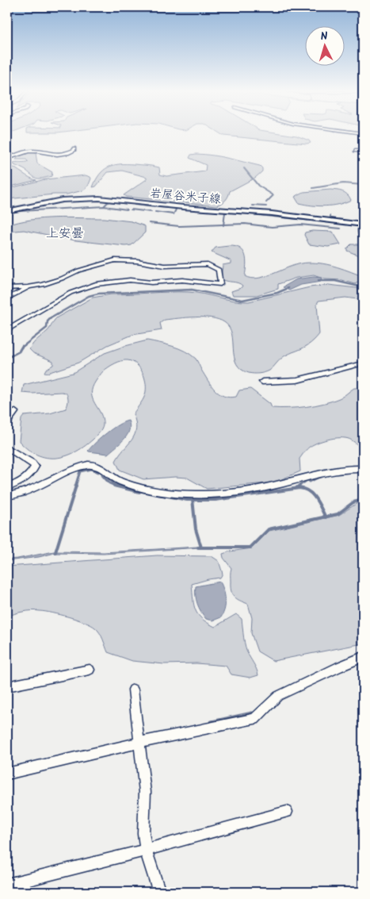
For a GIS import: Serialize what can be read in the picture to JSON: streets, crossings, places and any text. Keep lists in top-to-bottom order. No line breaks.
{"streets":{"main road":["岩屋谷米子線"]},"districts":["上安曇"],"north":"top"}
